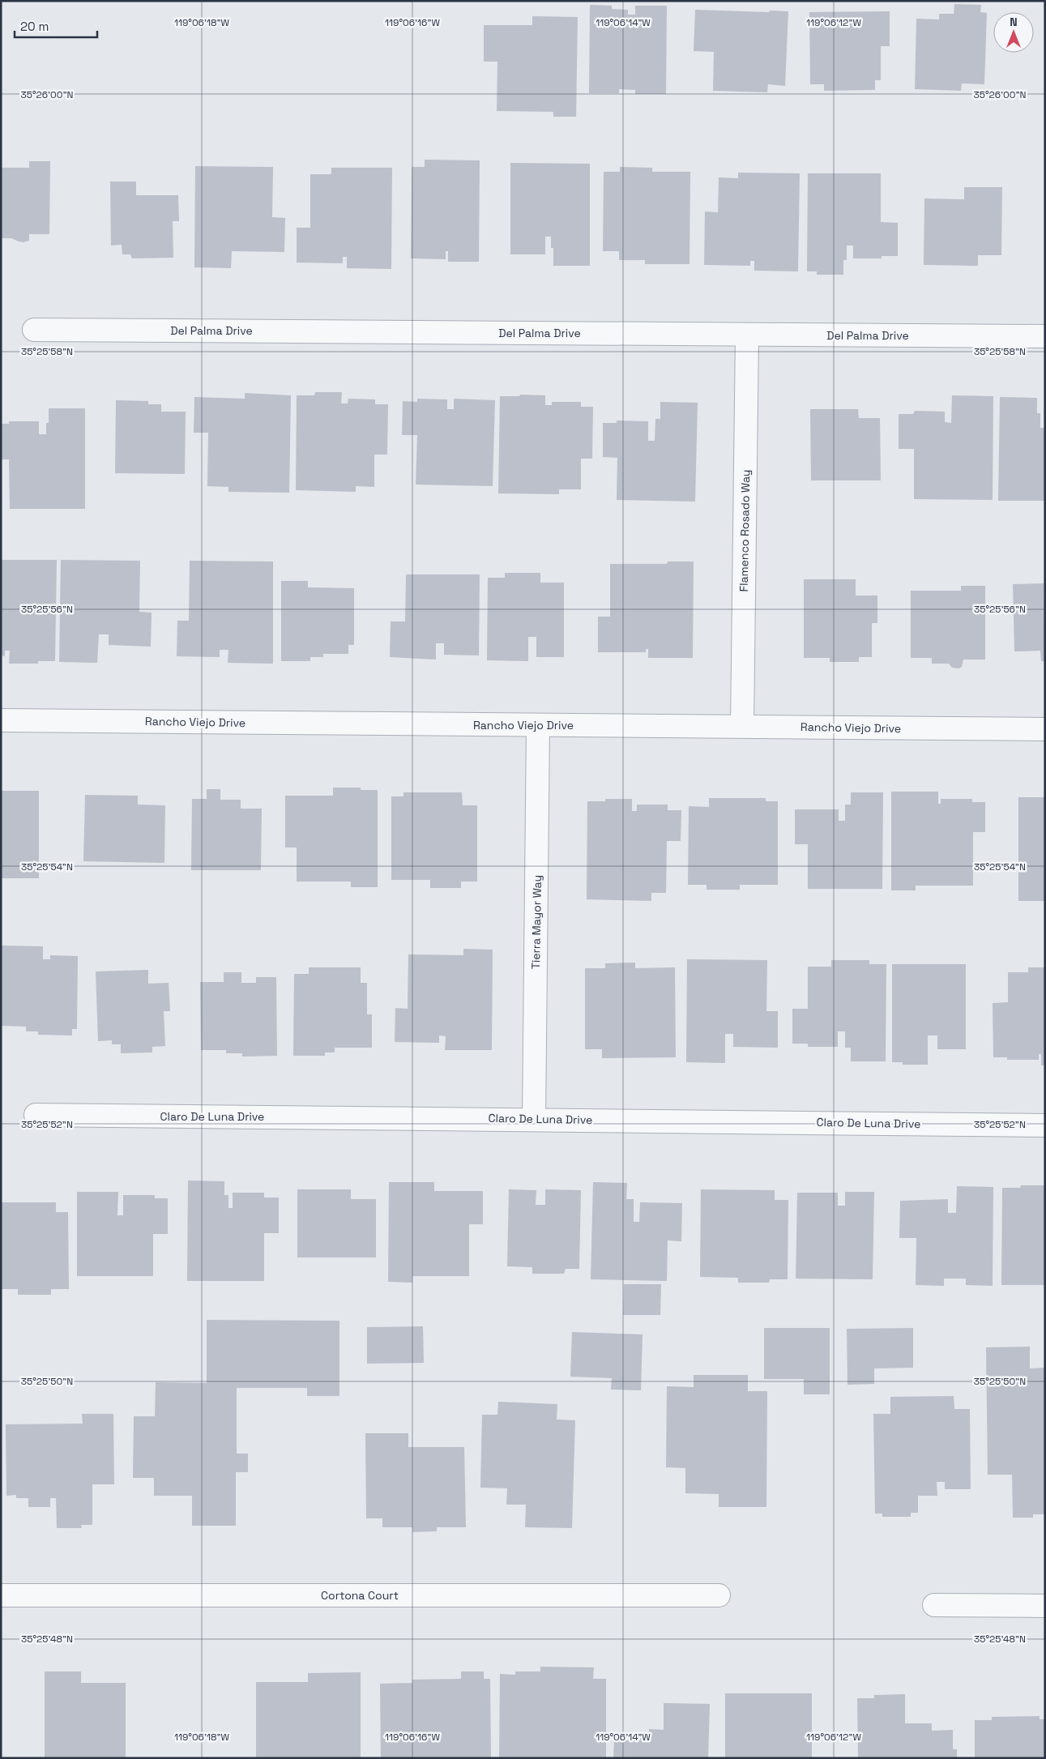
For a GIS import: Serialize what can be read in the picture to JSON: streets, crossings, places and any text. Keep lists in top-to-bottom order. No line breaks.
{"streets":{"street":["Del Palma Drive","Flamenco Rosado Way","Rancho Viejo Drive","Tierra Mayor Way","Claro De Luna Drive","Cortona Court"]},"crossings":[["Del Palma Drive","Flamenco Rosado Way"],["Flamenco Rosado Way","Rancho Viejo Drive"],["Rancho Viejo Drive","Tierra Mayor Way"],["Tierra Mayor Way","Claro De Luna Drive"]],"scale_bar":"20 m","north":"top","coordinates":["119°06'18\"W","119°06'16\"W","119°06'14\"W","119°06'12\"W","35°26'00\"N","35°25'58\"N","35°25'56\"N","35°25'54\"N","35°25'52\"N","35°25'50\"N","35°25'48\"N"]}
